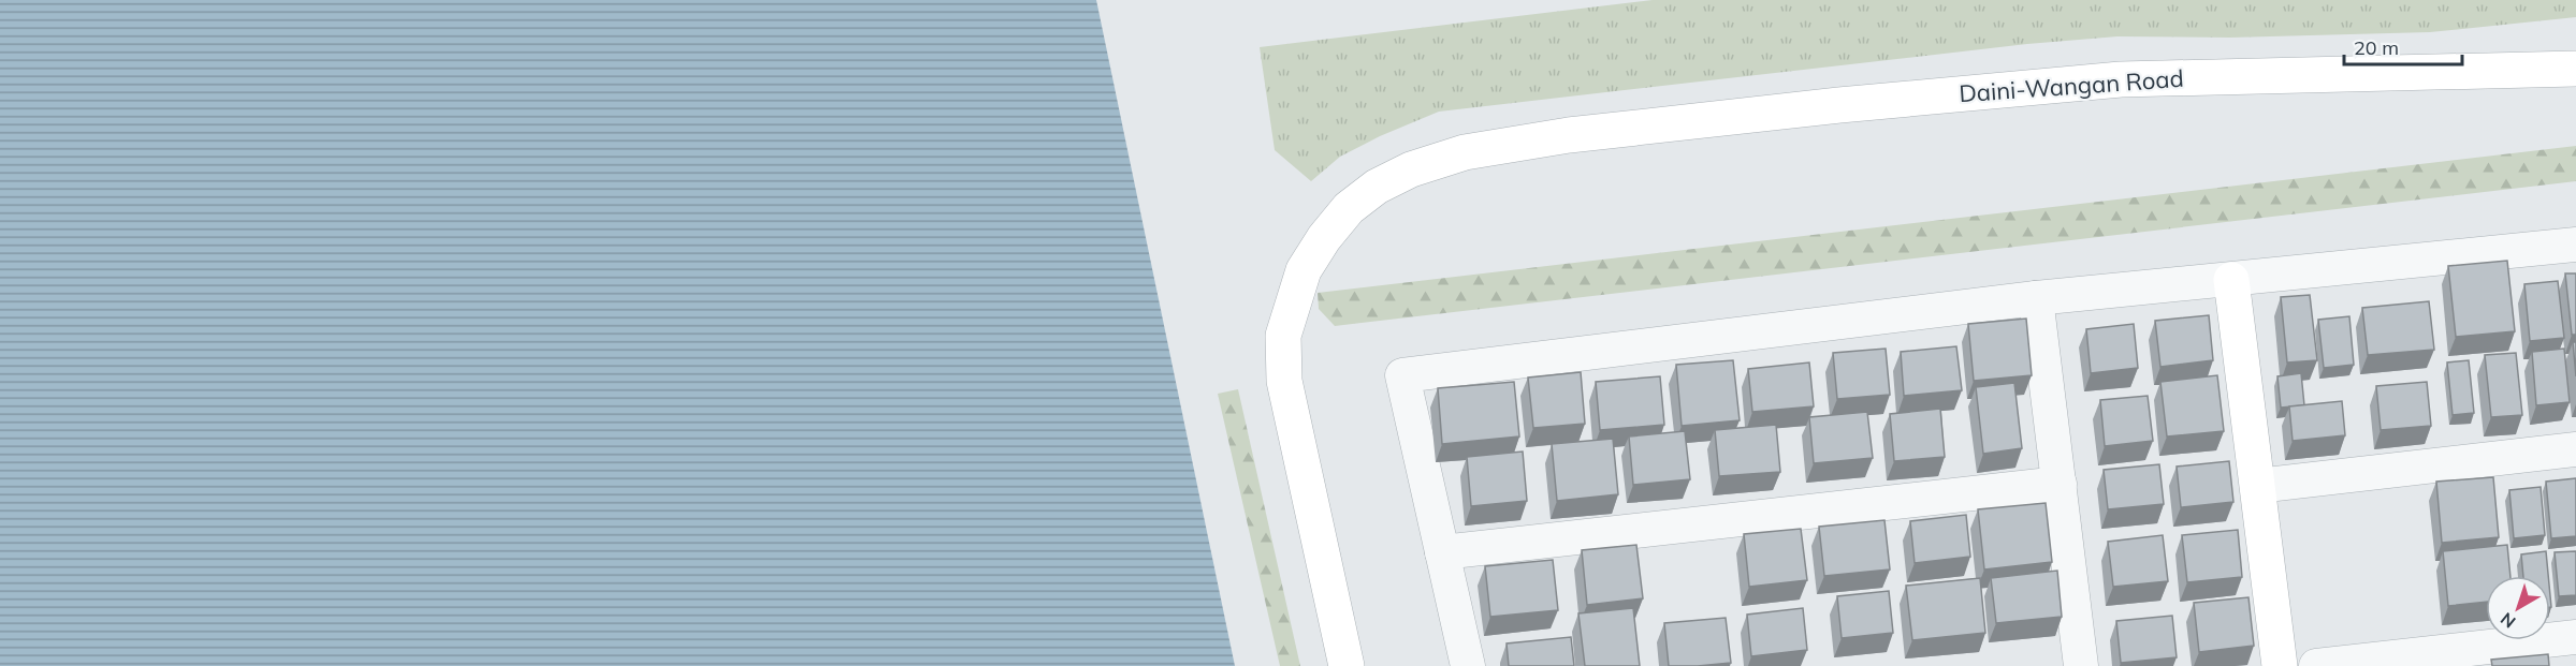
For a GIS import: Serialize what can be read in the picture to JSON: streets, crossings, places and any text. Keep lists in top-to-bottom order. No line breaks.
{"streets":{"street":["Daini-Wangan Road"]},"scale_bar":"20 m","north":"bottom left"}
